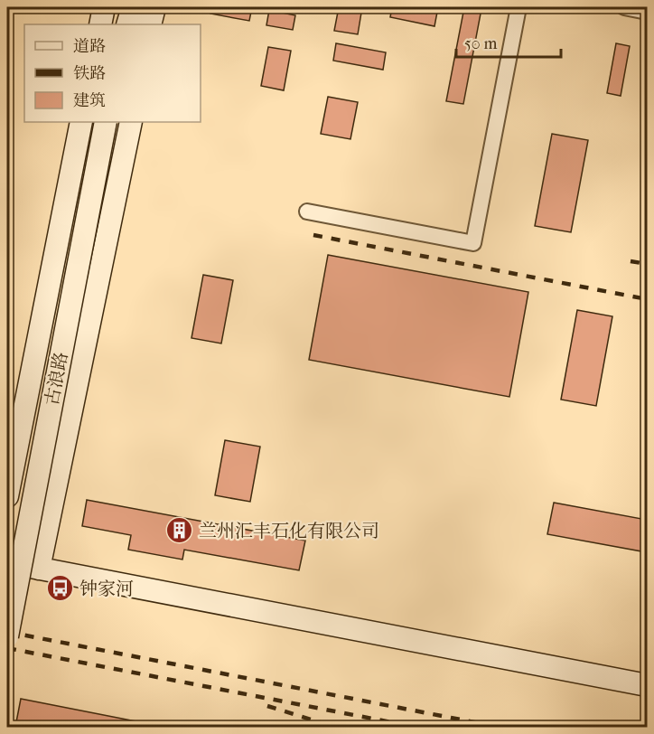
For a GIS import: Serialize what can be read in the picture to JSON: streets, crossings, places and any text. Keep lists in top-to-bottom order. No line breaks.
{"streets":{"street":["古浪路"]},"places":{"building":["兰州汇丰石化有限公司"],"bus stop":["钟家河"]},"legend":["道路","铁路","建筑"],"scale_bar":"50 m"}
